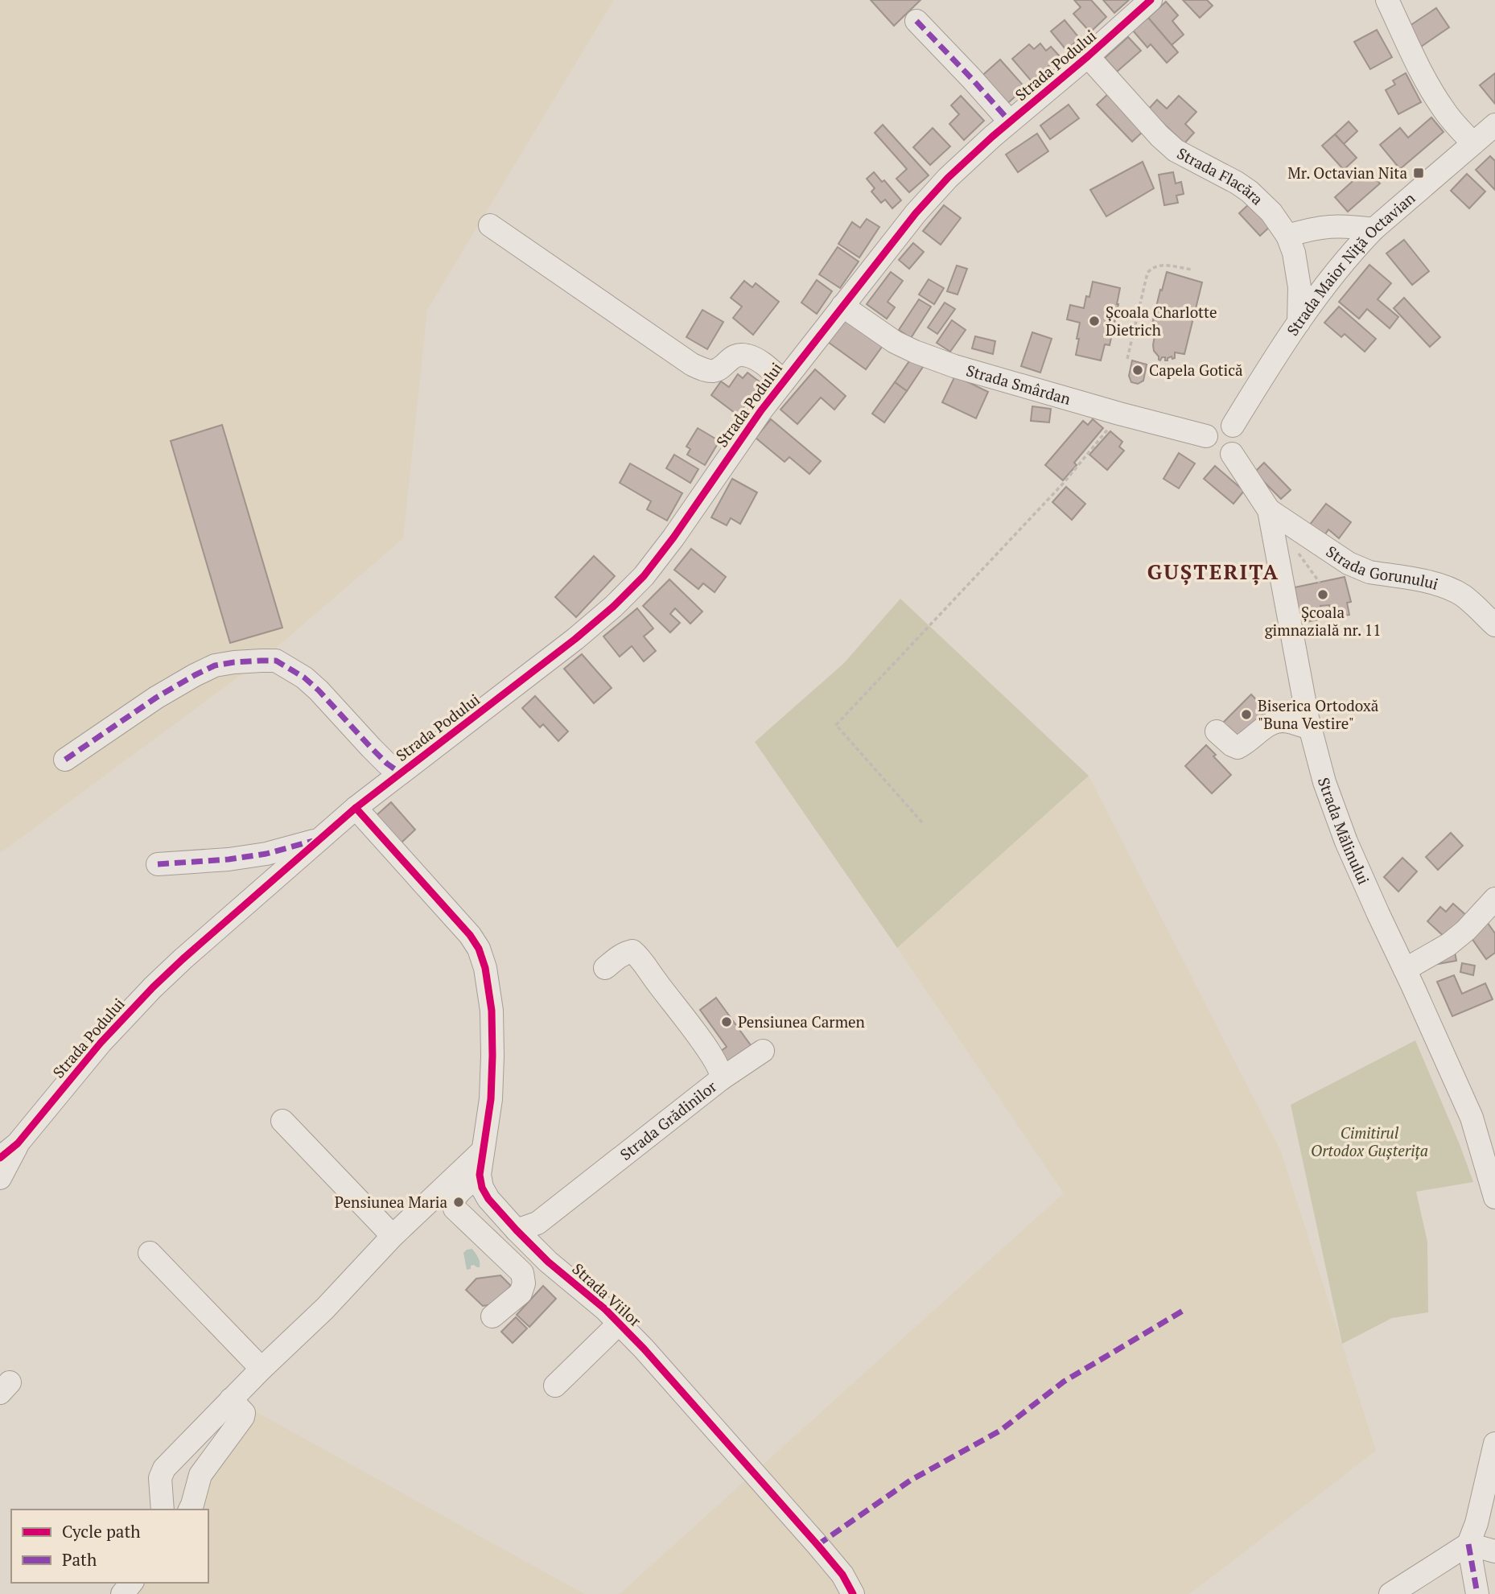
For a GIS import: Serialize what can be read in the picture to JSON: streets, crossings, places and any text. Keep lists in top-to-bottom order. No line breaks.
{"streets":{"street":["Strada Podului","Strada Flacăra","Strada Maior Niță Octavian","Strada Smârdan","Strada Gorunului","Strada Mălinului","Strada Grădinilor","Strada Viilor"]},"crossings":[["Strada Podului","Strada Flacăra"],["Strada Podului","Strada Smârdan"],["Strada Podului","Strada Viilor"],["Strada Flacăra","Strada Maior Niță Octavian"],["Strada Maior Niță Octavian","Strada Smârdan"],["Strada Maior Niță Octavian","Strada Mălinului"],["Strada Smârdan","Strada Mălinului"],["Strada Gorunului","Strada Mălinului"],["Strada Grădinilor","Strada Viilor"]],"districts":["GUȘTERIȚA"],"parks":["Cimitirul Ortodox Gușterița"],"places":{"transit":["Mr. Octavian Nita"],"other":["Școala Charlotte Dietrich","Capela Gotică","Școala gimnazială nr. 11","Biserica Ortodoxă \"Buna Vestire\"","Pensiunea Carmen","Pensiunea Maria"]},"legend":["Cycle path","Path"]}
